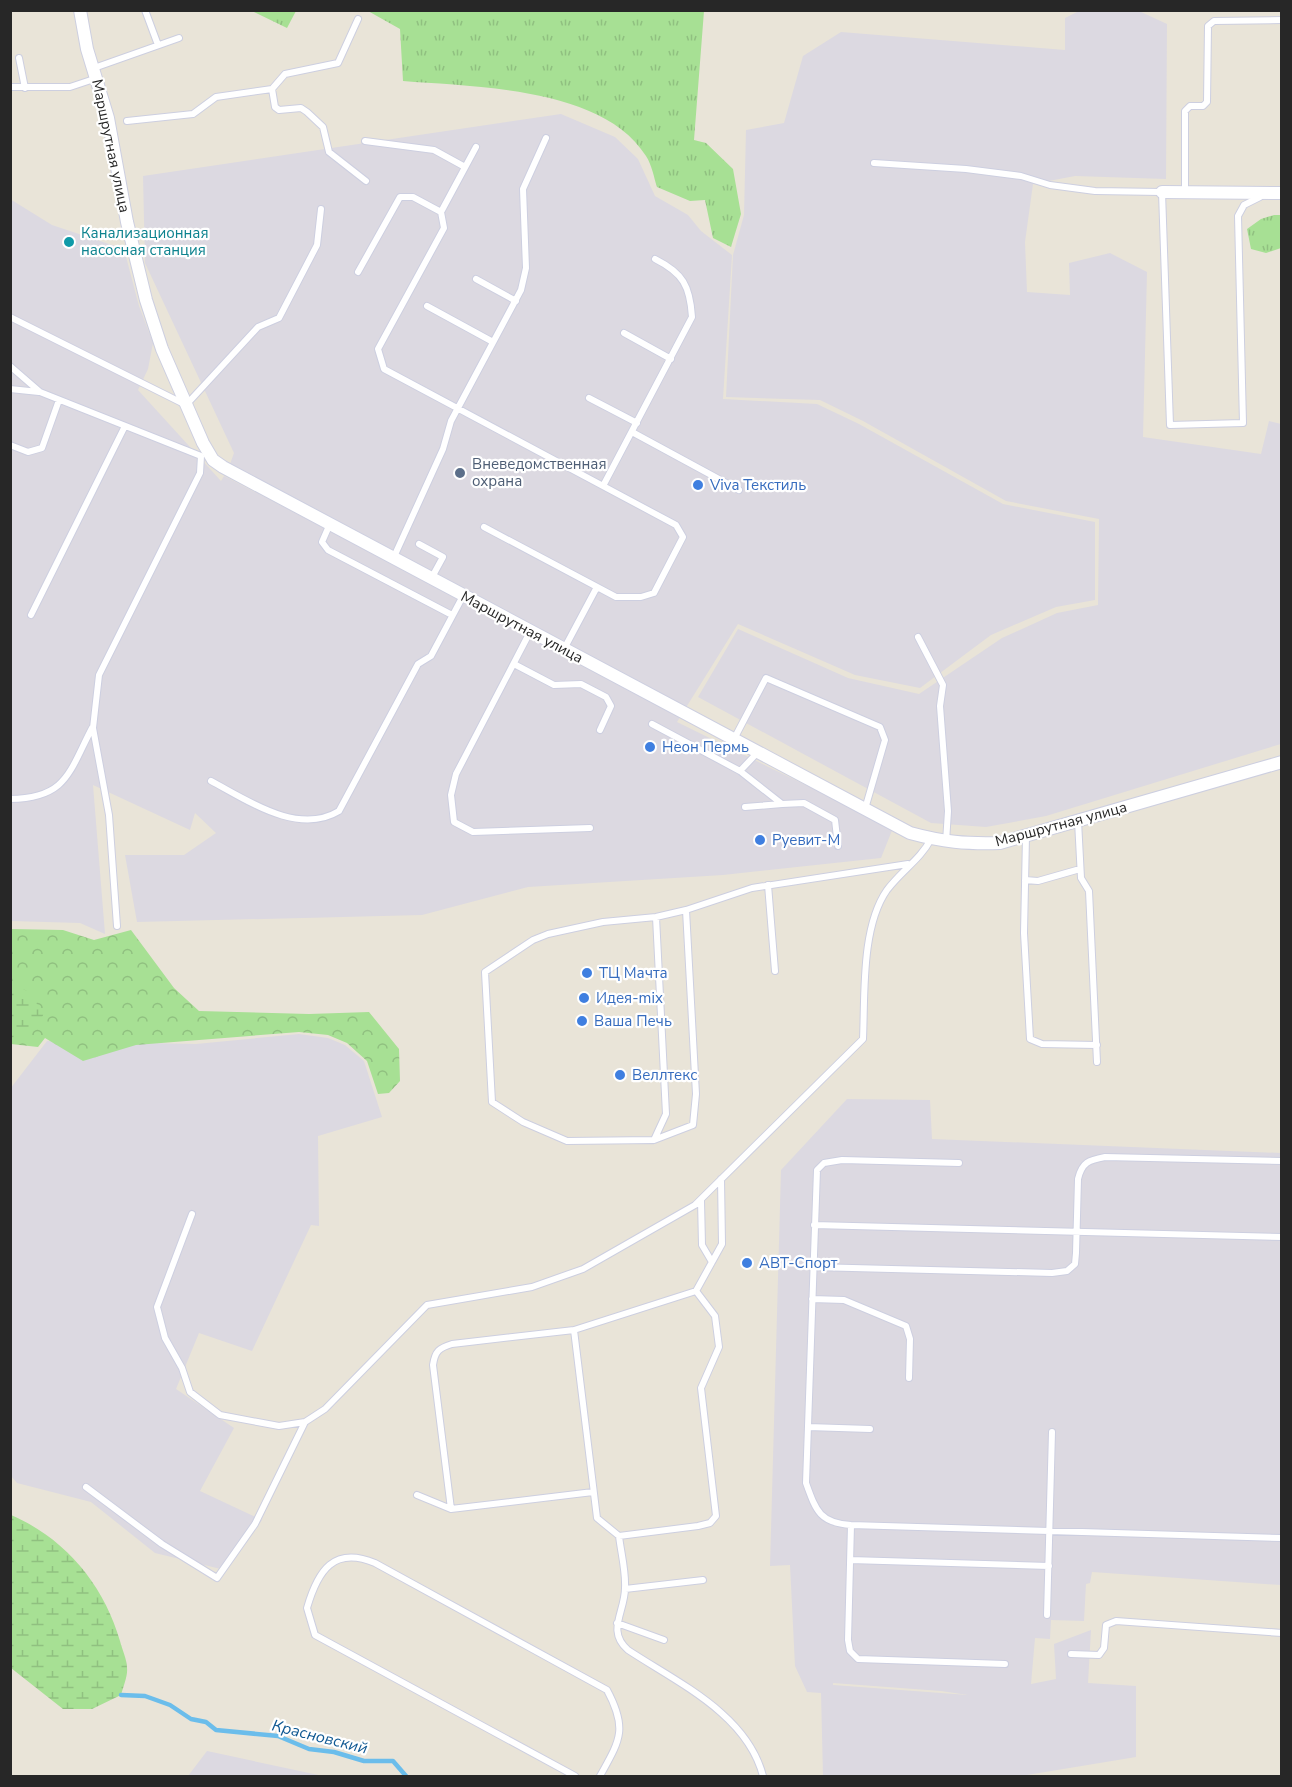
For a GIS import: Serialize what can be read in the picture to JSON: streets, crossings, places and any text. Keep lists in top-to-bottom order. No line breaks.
{"streets":{"street":["Маршрутная улица"]},"water":["Красновский"],"places":["Канализационная насосная станция","Вневедомственная охрана","Viva Текстиль","Неон Пермь","Руевит-М","ТЦ Мачта","Идея-mix","Ваша Печь","Веллтекс","АВТ-Спорт"]}
